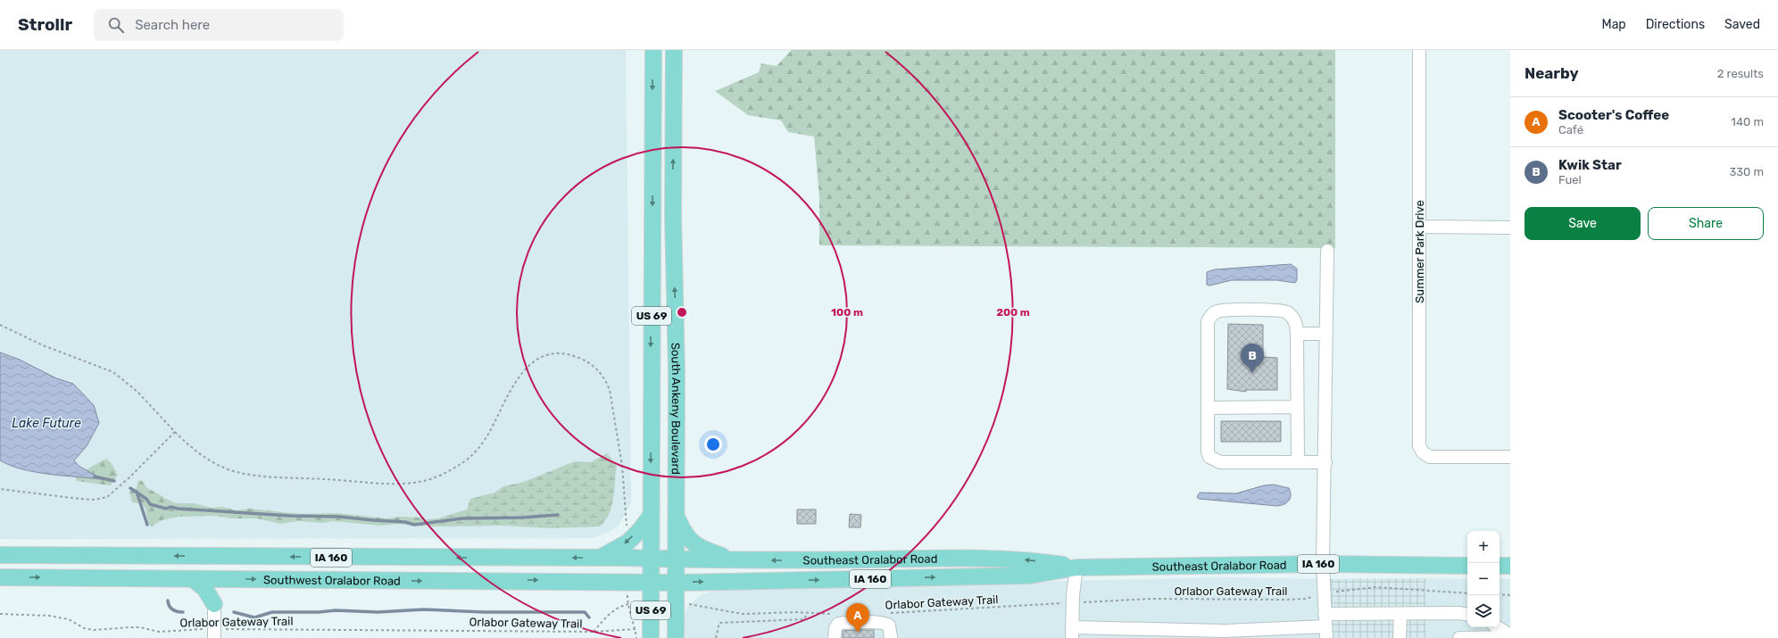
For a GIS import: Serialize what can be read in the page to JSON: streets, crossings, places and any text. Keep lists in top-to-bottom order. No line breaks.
{"streets":{"main road":["US 69","South Ankeny Boulevard","IA 160","Southeast Oralabor Road","Southwest Oralabor Road"],"street":["Summer Park Drive"],"path":["Orlabor Gateway Trail"]},"crossings":[["South Ankeny Boulevard","Southeast Oralabor Road"],["South Ankeny Boulevard","Southwest Oralabor Road"],["Southeast Oralabor Road","Southwest Oralabor Road"]],"water":["Lake Future"],"page":{"header":"Strollr","search":"Search here","nav":["Map","Directions","Saved"],"heading":["Nearby","2 results"],"list":[{"mark":"A","name":"Scooter's Coffee","note":"Café","value":"140 m"},{"mark":"B","name":"Kwik Star","note":"Fuel","value":"330 m"}],"buttons":["Save","Share"],"pins":["B","A"],"map_buttons":["+","−"]},"rings":["100 m","200 m"]}
